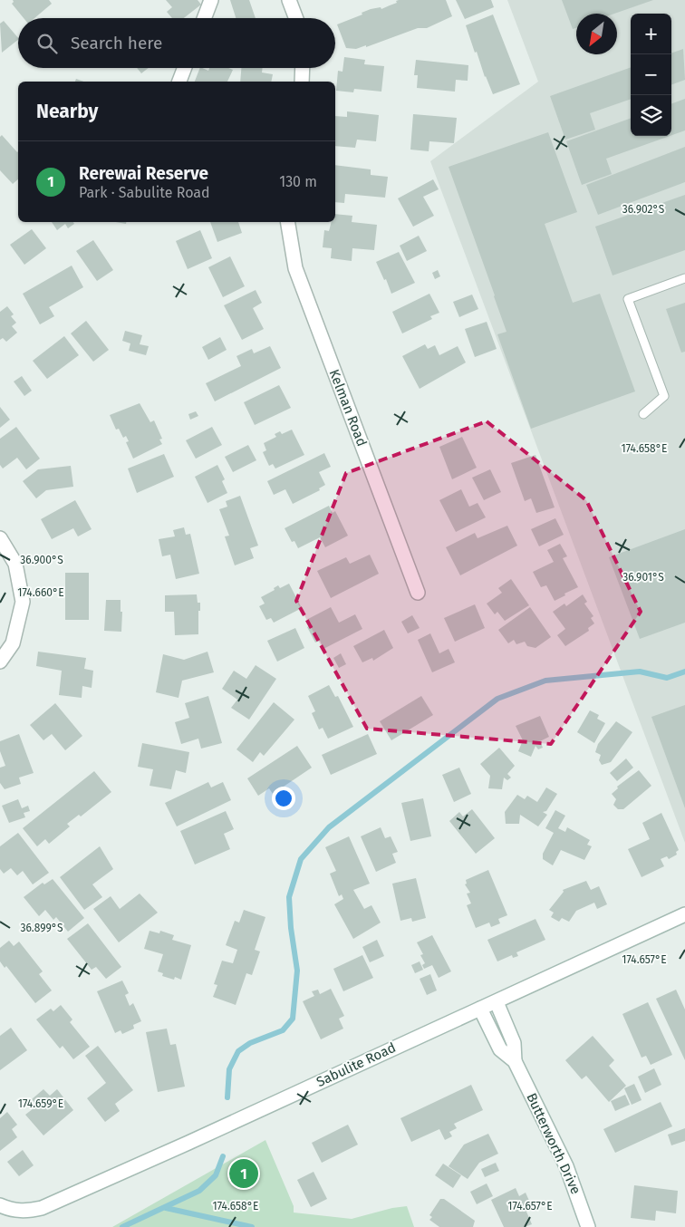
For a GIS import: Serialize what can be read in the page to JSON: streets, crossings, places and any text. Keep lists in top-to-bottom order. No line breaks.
{"streets":{"street":["Kelman Road","Sabulite Road","Butterworth Drive"]},"crossings":[["Sabulite Road","Butterworth Drive"]],"north":"bottom left","page":{"map_buttons":["+","−"],"search":"Search here","heading":"Nearby","list":[{"mark":"1","name":"Rerewai Reserve","note":"Park · Sabulite Road","value":"130 m"}],"pins":"1"},"coordinates":["36.902°S","174.658°E","36.900°S","36.901°S","174.660°E","36.899°S","174.657°E","174.659°E"]}
